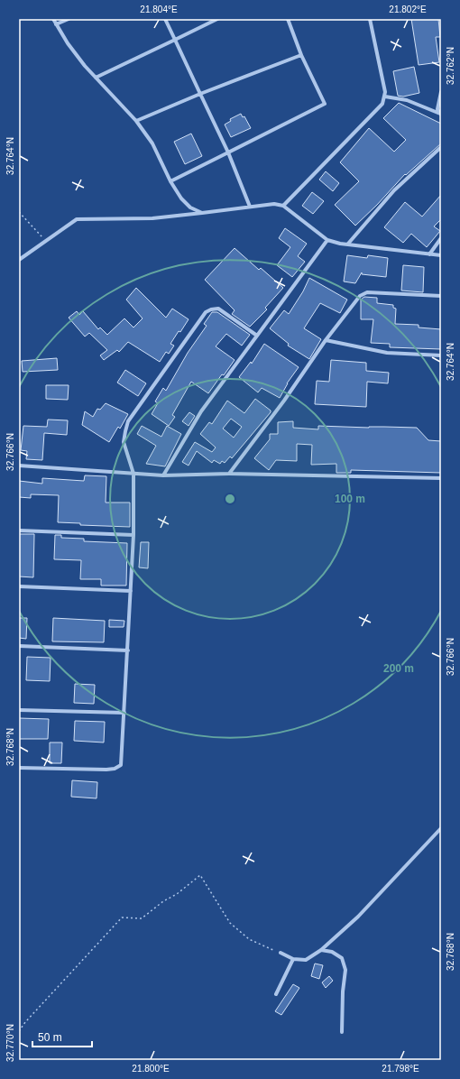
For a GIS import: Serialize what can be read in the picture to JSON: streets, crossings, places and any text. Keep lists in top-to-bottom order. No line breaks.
{"scale_bar":"50 m","coordinates":["21.804°E","21.802°E","32.762°N","32.764°N","32.766°N","32.768°N","32.770°N","21.800°E","21.798°E"],"rings":["100 m","200 m"]}
